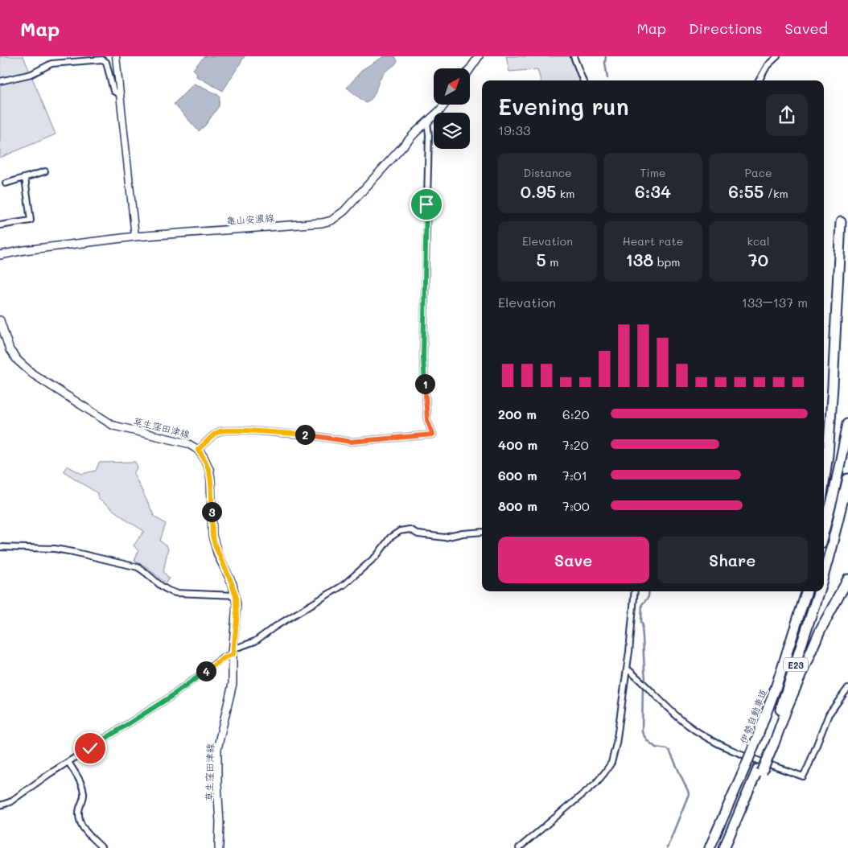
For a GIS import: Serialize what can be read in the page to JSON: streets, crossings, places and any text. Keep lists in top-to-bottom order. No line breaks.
{"streets":{"highway":["E23","伊勢自動車道"],"main road":["亀山安濃線","草生窪田津線"]},"north":"top right","page":{"header":"Map","nav":["Map","Directions","Saved"],"heading":["Evening run","19:33"],"stats":[["Distance","0.95 km"],["Time","6:34"],["Pace","6:55 /km"],["Elevation","5 m"],["Heart rate","138 bpm"],["kcal","70"]],"chart":["Elevation","133–137 m"],"pins":["1","2","3","4"],"list":[{"name":"200 m","note":"6:20"},{"name":"400 m","note":"7:20"},{"name":"600 m","note":"7:01"},{"name":"800 m","note":"7:00"}],"buttons":["Save","Share"]}}
